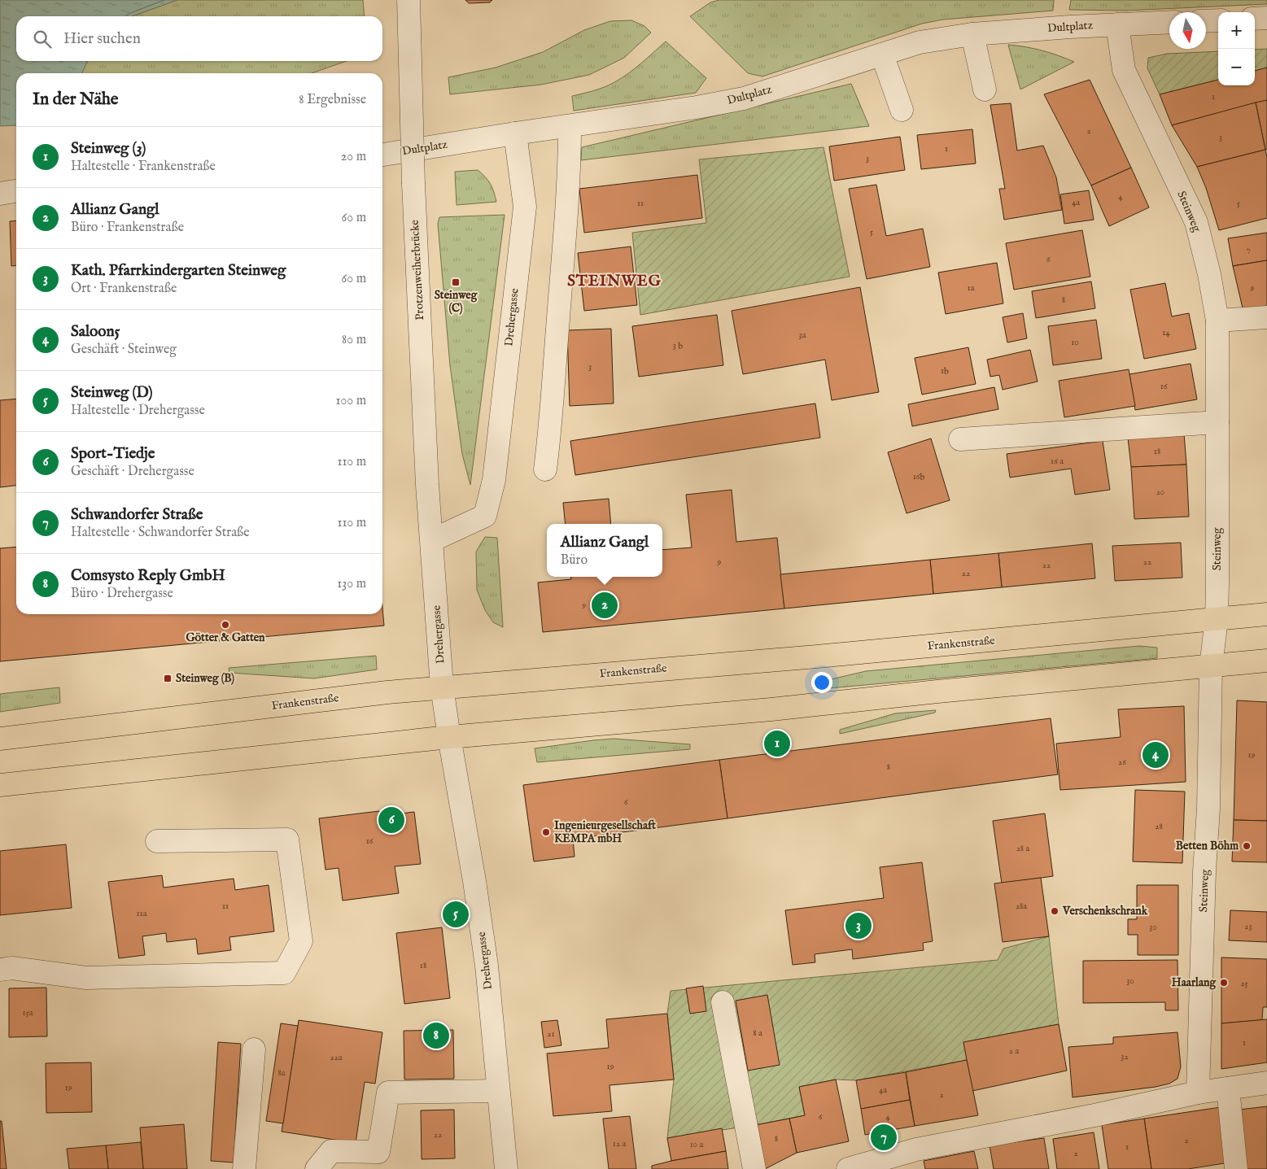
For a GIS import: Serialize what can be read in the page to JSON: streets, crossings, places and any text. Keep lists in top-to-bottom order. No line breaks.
{"streets":{"main road":["Frankenstraße"],"street":["Dultplatz","Steinweg","Protzenweiherbrücke","Drehergasse"]},"crossings":[["Dultplatz","Steinweg"],["Dultplatz","Drehergasse"],["Steinweg","Frankenstraße"],["Protzenweiherbrücke","Drehergasse"],["Drehergasse","Frankenstraße"]],"districts":["STEINWEG"],"places":{"transit":["Steinweg (C)","Steinweg (B)"],"other":["Götter & Gatten","Ingenieurgesellschaft KEMPA mbH","Betten Böhm","Verschenkschrank","Haarlang"]},"house_numbers":["1","2","3","1","3","4","4a","11","5","5","7","6","1a","9","8","14","3a","10","3 b","3","1b","16","18","16 a","16b","20","9","22","22","22","9","19","26","8","6","28","16","28 a","11","28a","11a","23","30","18","30","25","15a","8 a","21","1","2 a","32","22a","19","8a","19","4a","2","6","4","22","8","2","12 a","10 a","1","2"],"north":"bottom","page":{"map_buttons":["+","−"],"search":"Hier suchen","heading":["In der Nähe","8 Ergebnisse"],"list":[{"mark":"1","name":"Steinweg (3)","note":"Haltestelle · Frankenstraße","value":"20 m"},{"mark":"2","name":"Allianz Gangl","note":"Büro · Frankenstraße","value":"60 m"},{"mark":"3","name":"Kath. Pfarrkindergarten Steinweg","note":"Ort · Frankenstraße","value":"60 m"},{"mark":"4","name":"Saloon5","note":"Geschäft · Steinweg","value":"80 m"},{"mark":"5","name":"Steinweg (D)","note":"Haltestelle · Drehergasse","value":"100 m"},{"mark":"6","name":"Sport-Tiedje","note":"Geschäft · Drehergasse","value":"110 m"},{"mark":"7","name":"Schwandorfer Straße","note":"Haltestelle · Schwandorfer Straße","value":"110 m"},{"mark":"8","name":"Comsysto Reply GmbH","note":"Büro · Drehergasse","value":"130 m"}],"popup":["Allianz Gangl","Büro"],"pins":["2","1","4","6","5","3","8","7"]}}
